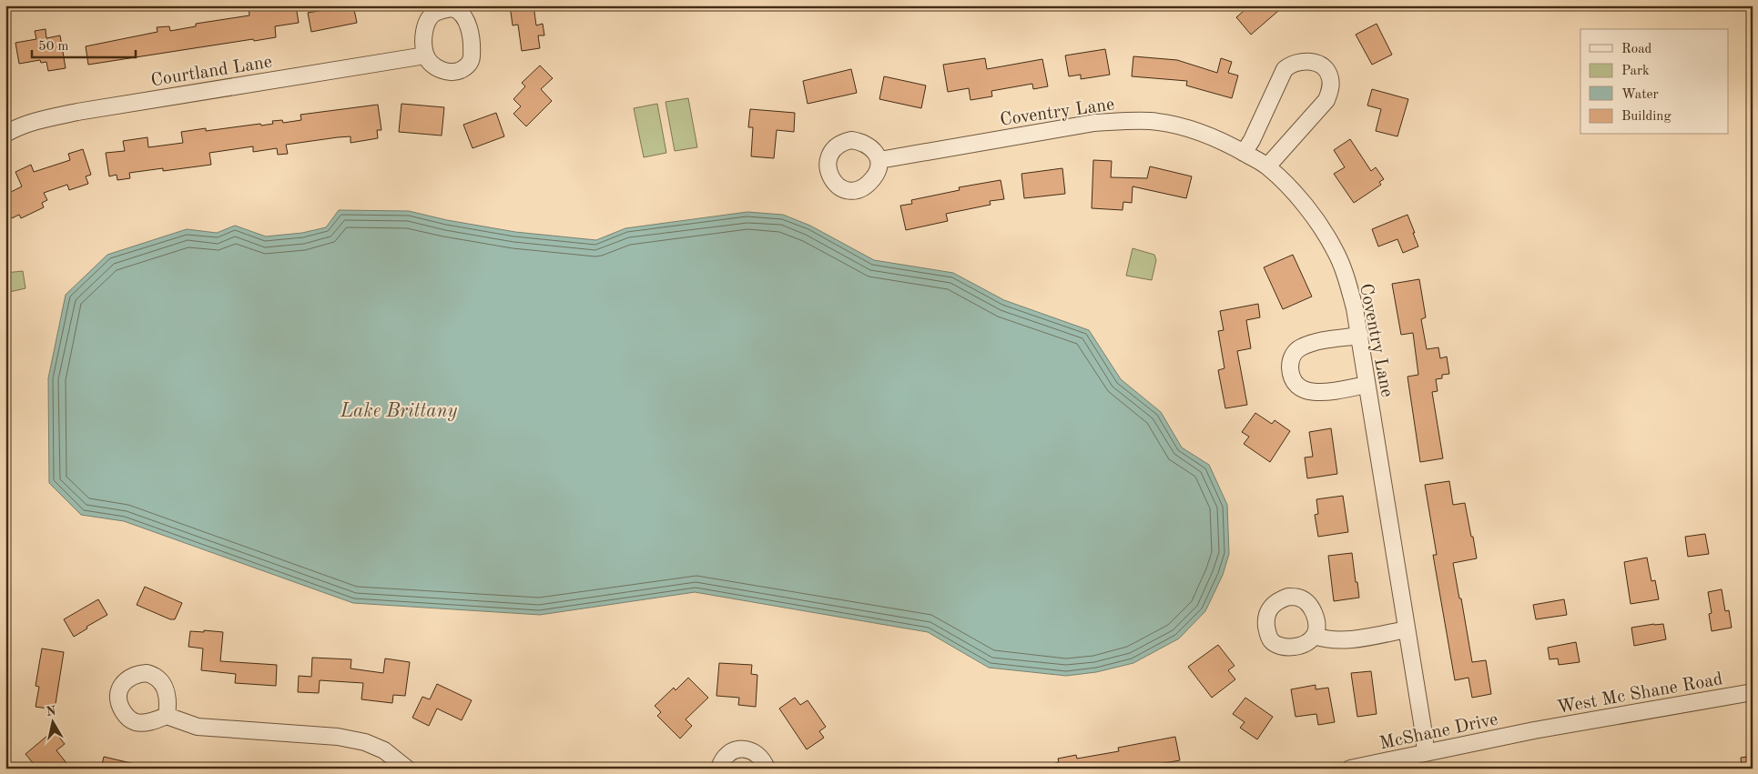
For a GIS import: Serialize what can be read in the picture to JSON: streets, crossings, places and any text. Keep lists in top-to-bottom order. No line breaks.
{"streets":{"street":["Courtland Lane","Coventry Lane","West Mc Shane Road","McShane Drive"]},"crossings":[["Coventry Lane","McShane Drive"],["West Mc Shane Road","McShane Drive"]],"water":["Lake Brittany"],"legend":["Road","Park","Water","Building"],"scale_bar":"50 m","north":"top"}
